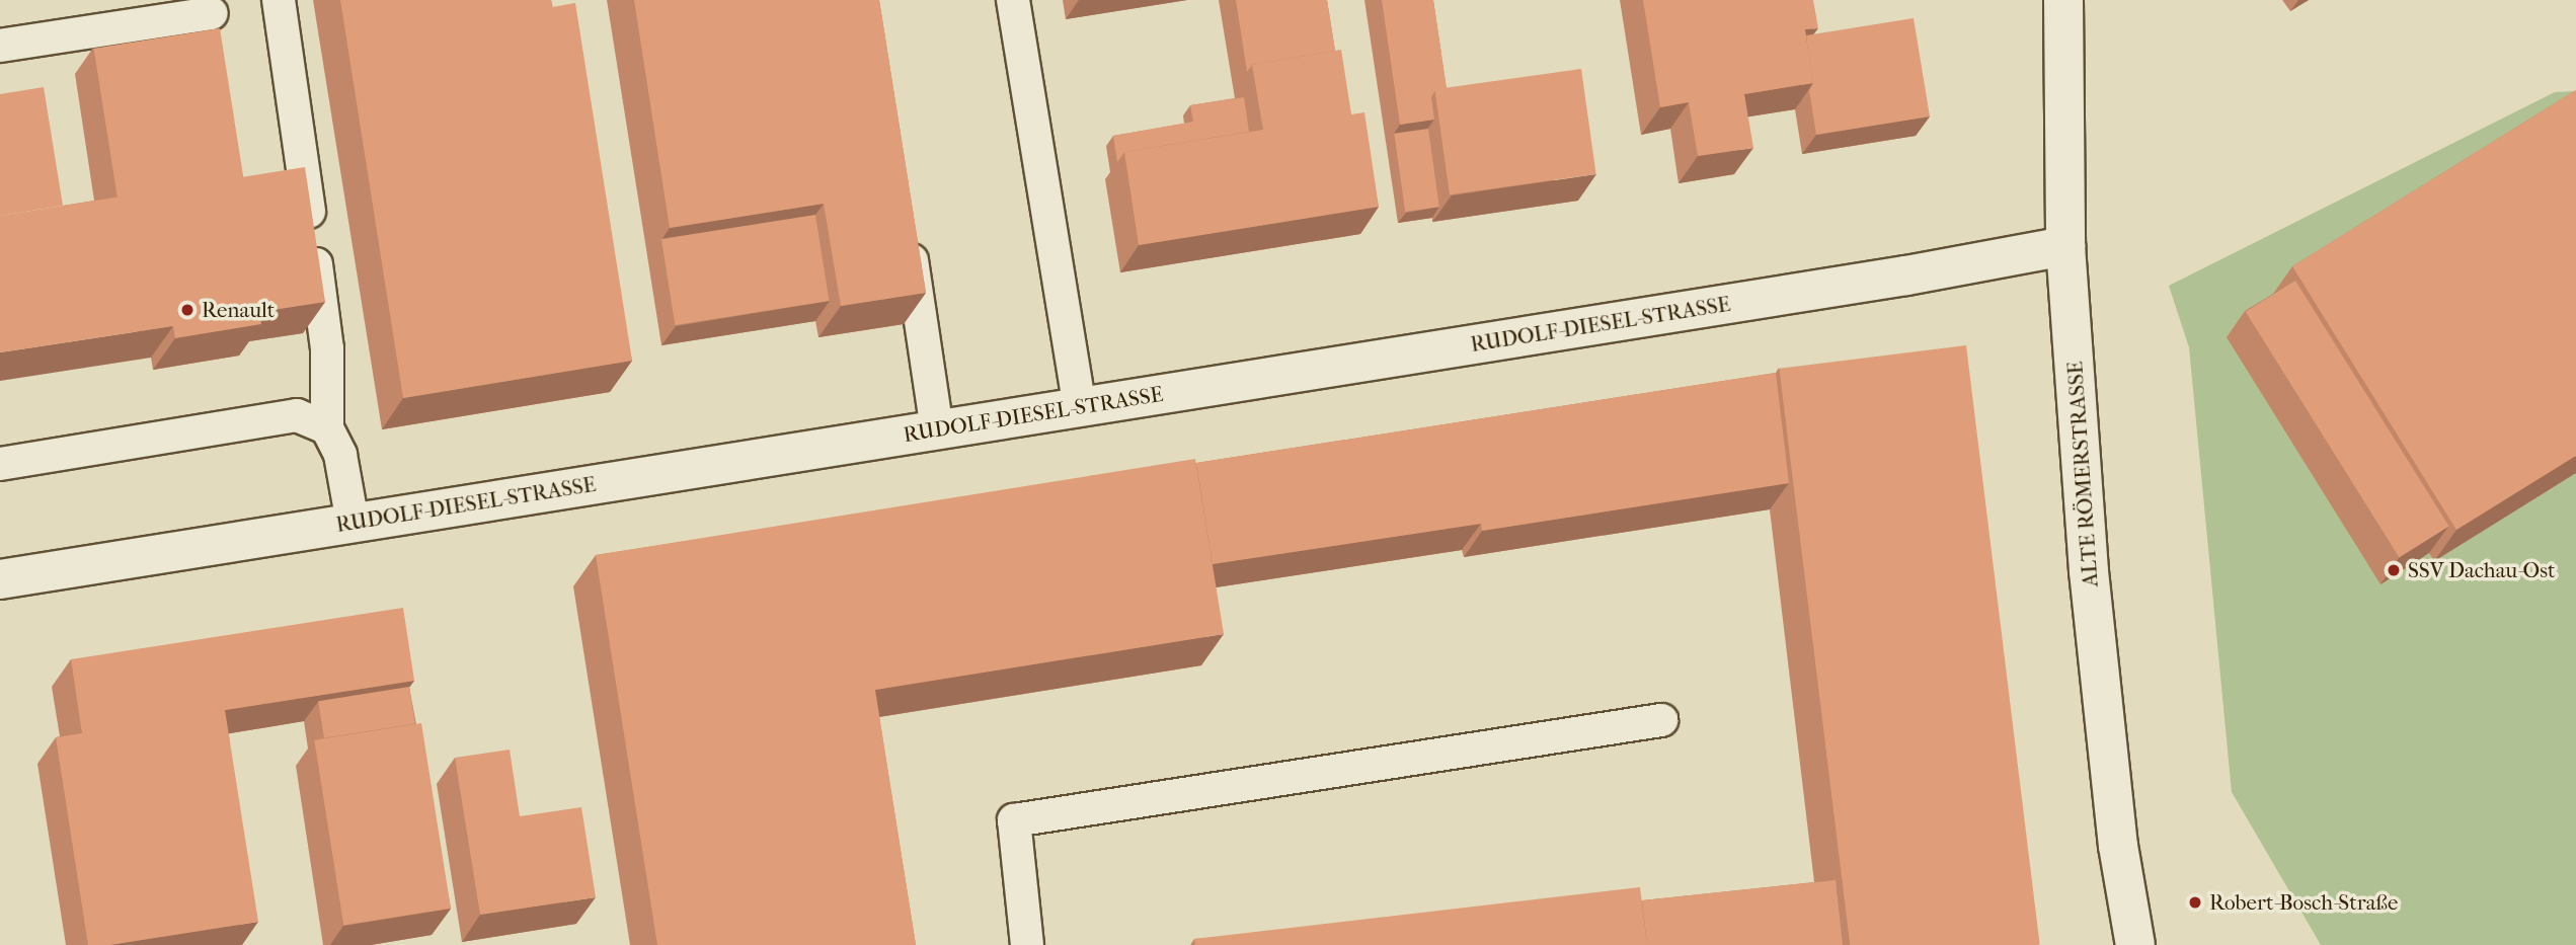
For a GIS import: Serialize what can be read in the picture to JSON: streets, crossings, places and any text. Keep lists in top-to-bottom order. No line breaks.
{"streets":{"street":["RUDOLF-DIESEL-STRASSE","ALTE RÖMERSTRASSE"]},"crossings":[["RUDOLF-DIESEL-STRASSE","ALTE RÖMERSTRASSE"]],"places":["Renault","SSV Dachau-Ost","Robert-Bosch-Straße"]}
